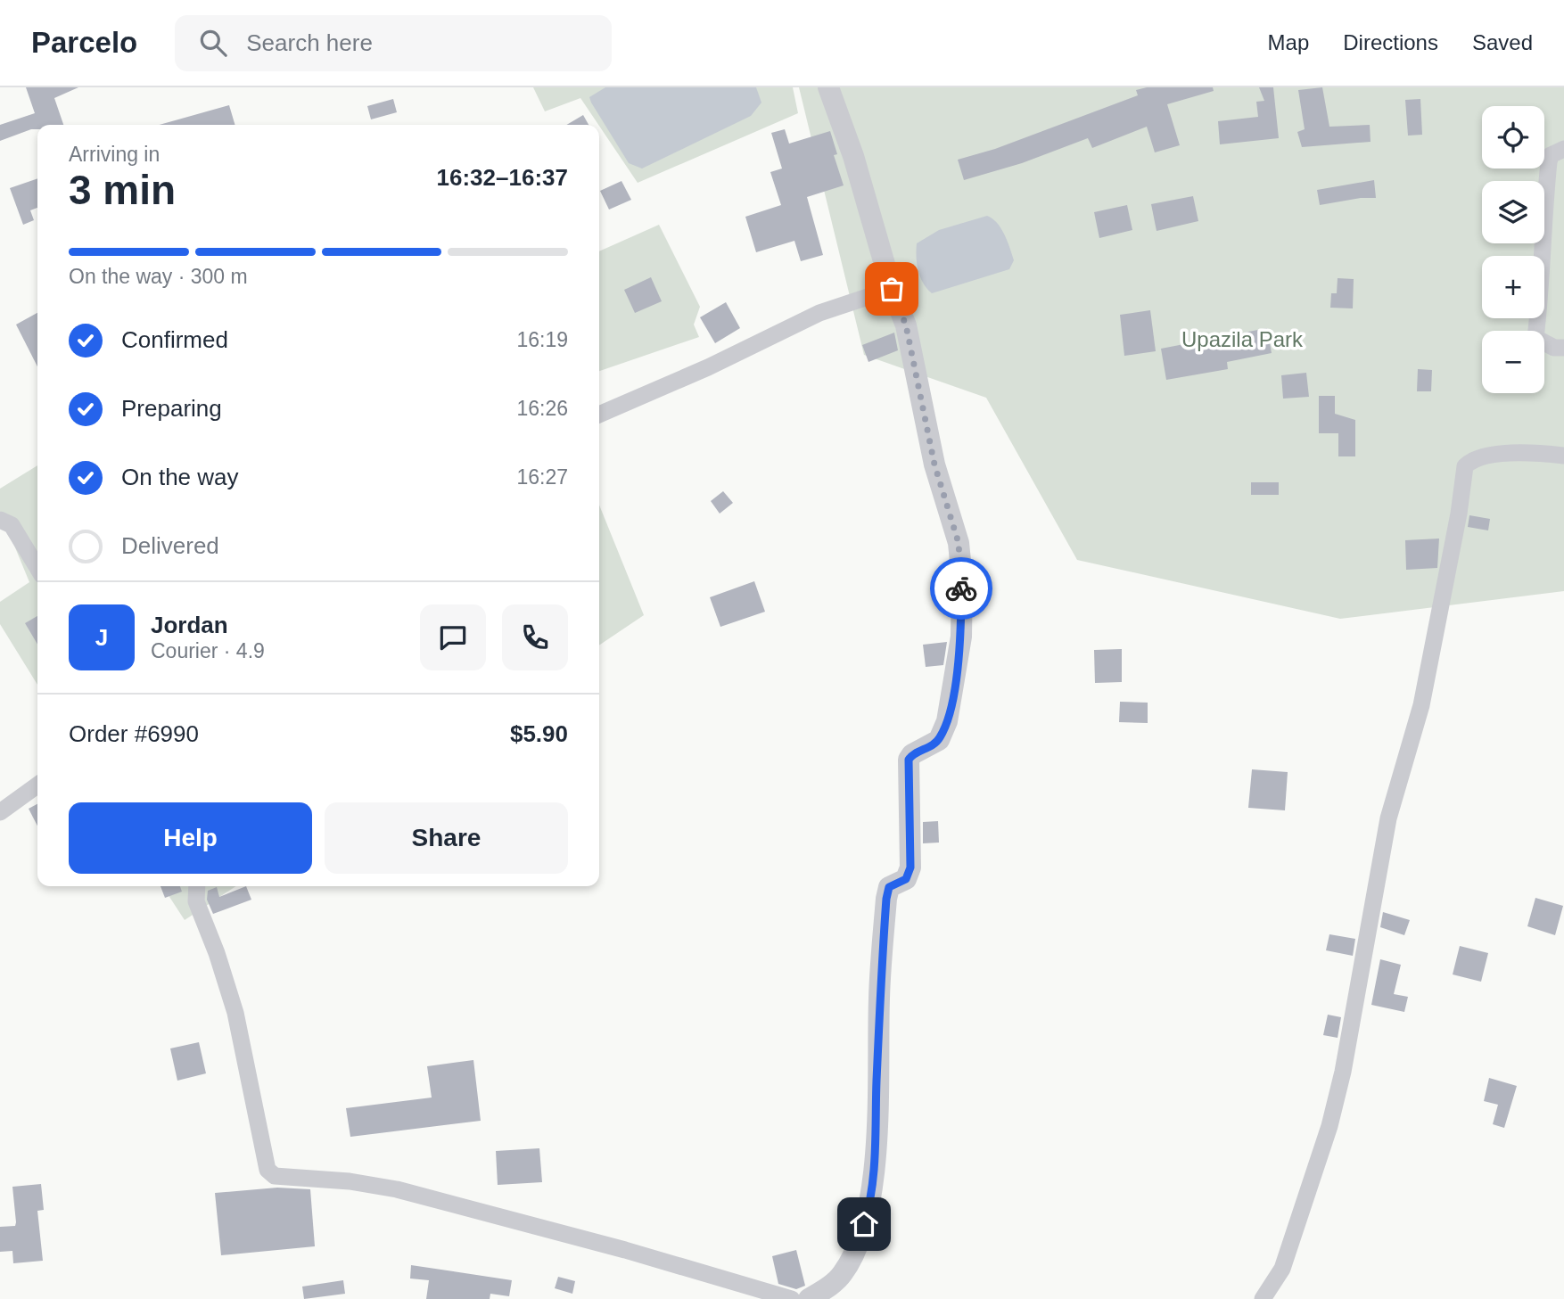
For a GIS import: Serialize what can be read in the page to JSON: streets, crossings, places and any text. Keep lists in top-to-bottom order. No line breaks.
{"parks":["Upazila Park"],"page":{"header":"Parcelo","search":"Search here","nav":["Map","Directions","Saved"],"map_buttons":["+","−"],"heading":["3 min","Arriving in","16:32–16:37"],"panel":["Jordan","Courier · 4.9","Order #6990","$5.90"],"bar":"On the way · 300 m","list":[["Confirmed","16:19"],["Preparing","16:26"],["On the way","16:27"],"Delivered"],"round":"J","buttons":["Help","Share"]}}
